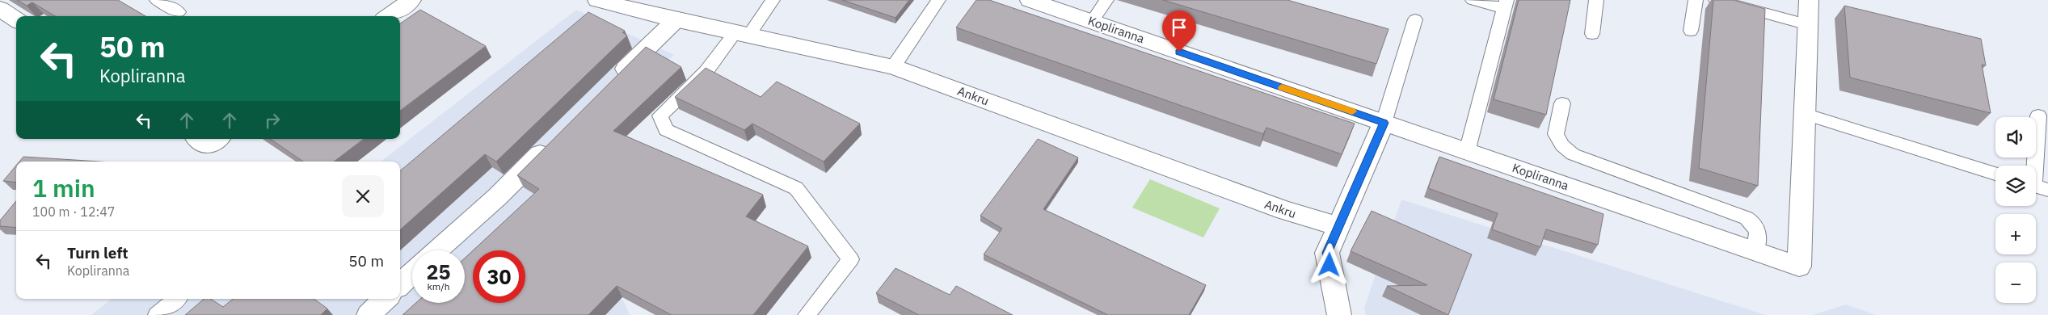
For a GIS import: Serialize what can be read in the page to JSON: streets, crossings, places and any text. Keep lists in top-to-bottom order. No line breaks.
{"streets":{"street":["Kopliranna","Ankru"]},"page":{"turn":["50 m","Kopliranna"],"map_buttons":["+","−"],"heading":["1 min","100 m · 12:47"],"list":[{"name":"Turn left","note":"Kopliranna","value":"50 m"}],"speed":"25 km/h","limit":"30"}}
